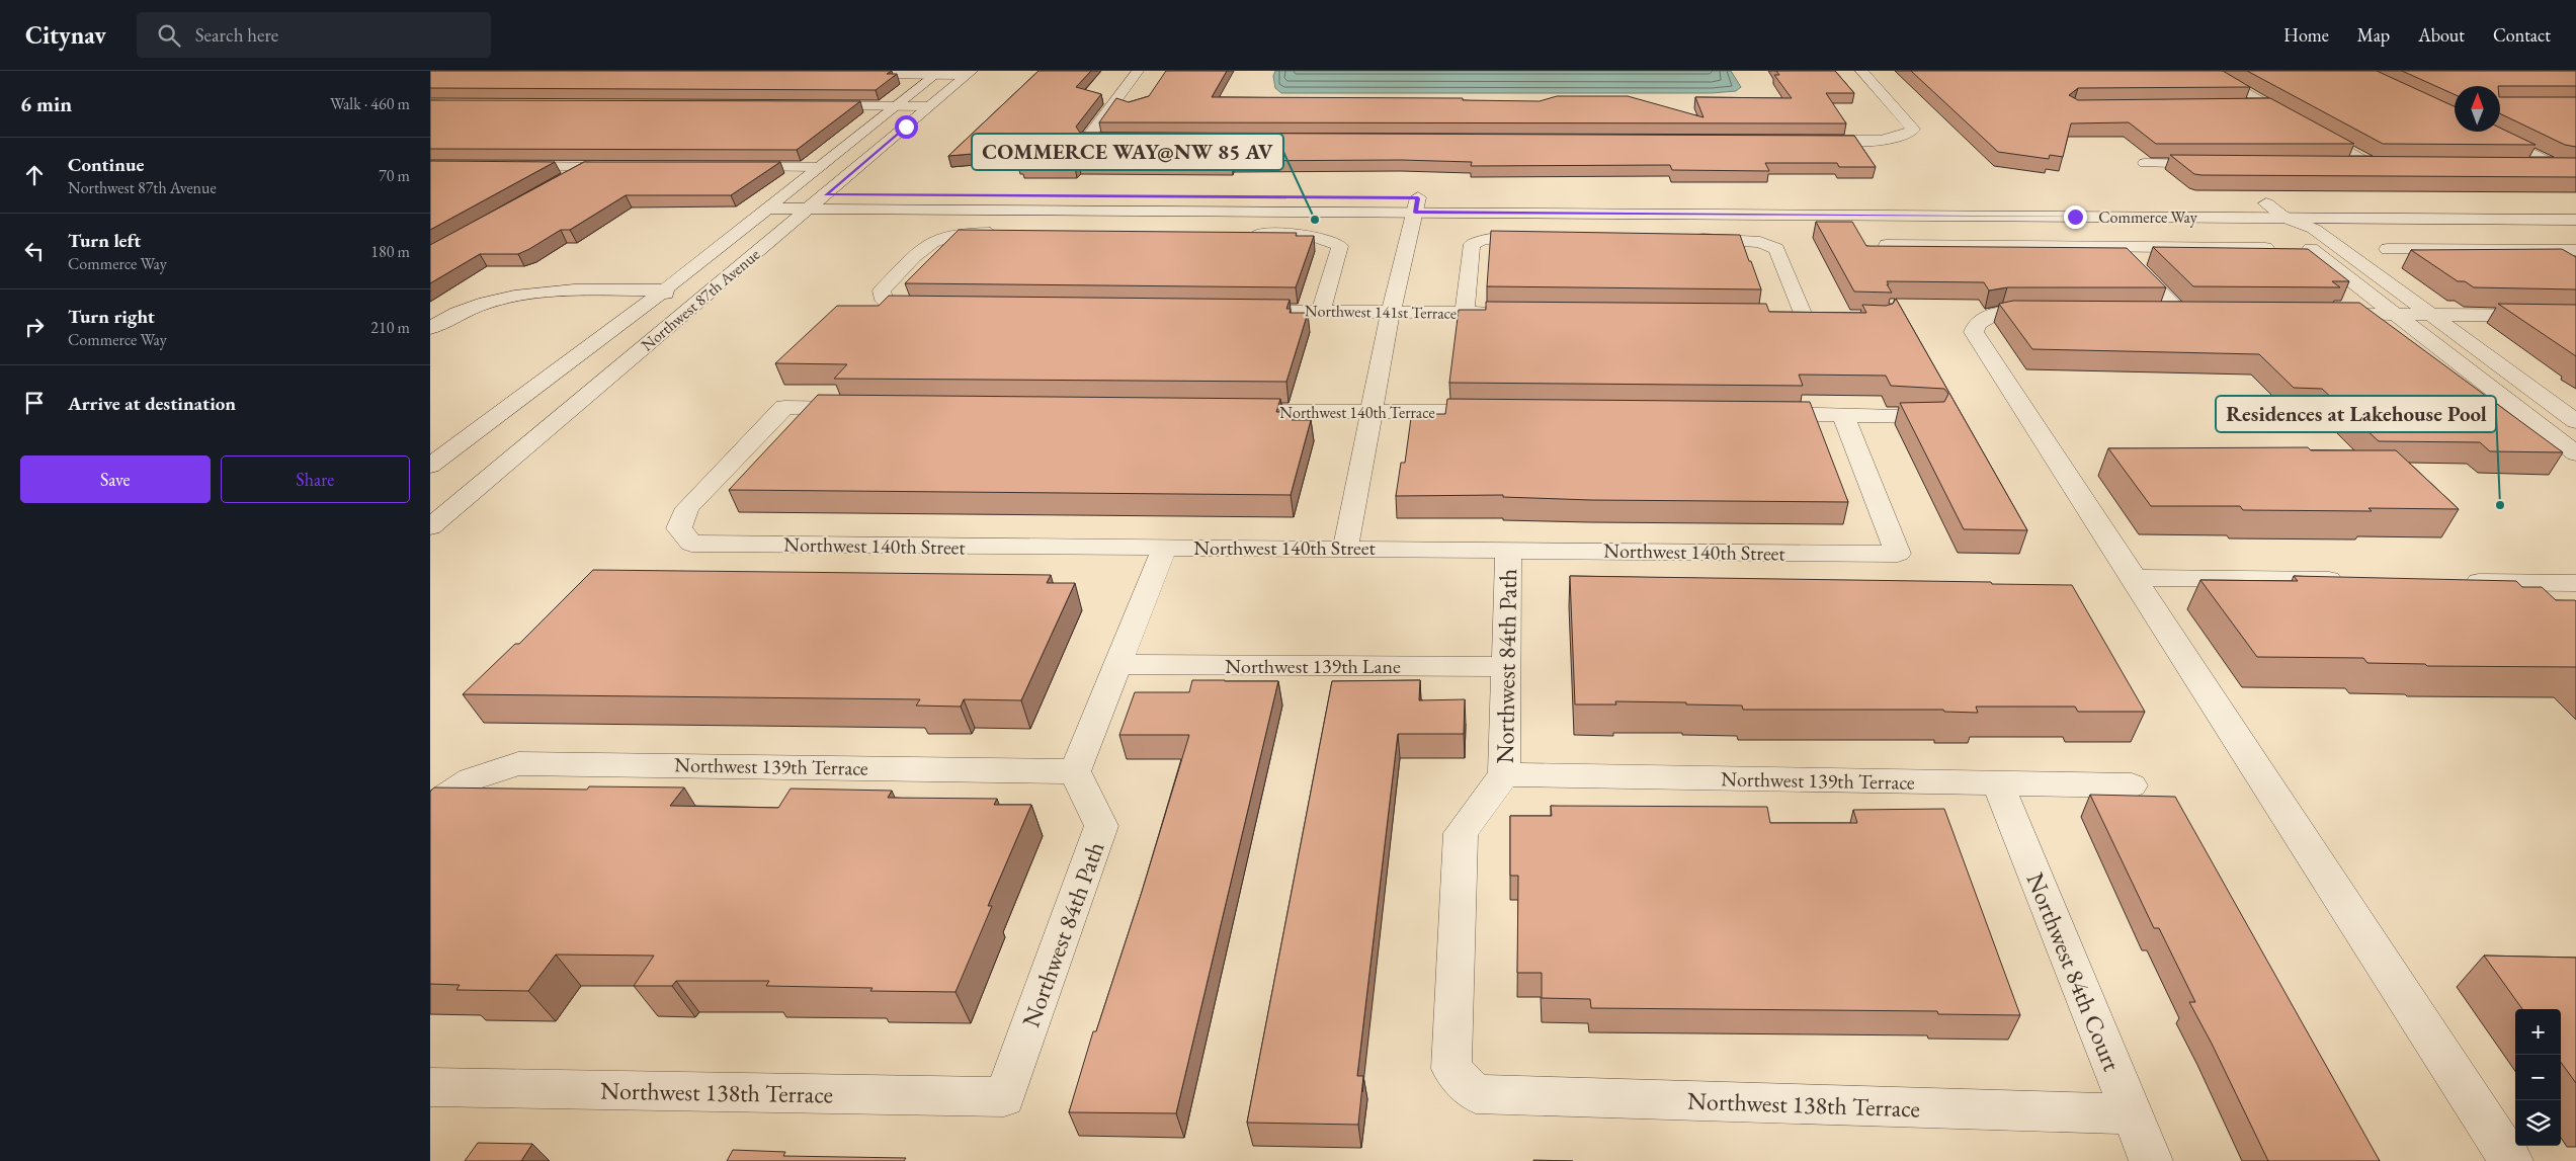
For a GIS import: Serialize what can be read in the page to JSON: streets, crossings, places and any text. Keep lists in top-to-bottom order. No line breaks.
{"streets":{"street":["Commerce Way","Northwest 87th Avenue","Northwest 141st Terrace","Northwest 140th Terrace","Northwest 140th Street","Northwest 139th Lane","Northwest 84th Path","Northwest 139th Terrace","Northwest 84th Court","Northwest 138th Terrace"]},"crossings":[["Commerce Way","Northwest 87th Avenue"],["Northwest 140th Street","Northwest 84th Path"],["Northwest 139th Lane","Northwest 84th Path"],["Northwest 84th Path","Northwest 139th Terrace"],["Northwest 84th Path","Northwest 138th Terrace"],["Northwest 139th Terrace","Northwest 84th Court"],["Northwest 84th Court","Northwest 138th Terrace"]],"places":["COMMERCE WAY@NW 85 AV","Residences at Lakehouse Pool"],"north":"top","page":{"header":"Citynav","search":"Search here","nav":["Home","Map","About","Contact"],"heading":["6 min","Walk · 460 m"],"list":[["Continue","Northwest 87th Avenue","70 m"],["Turn left","Commerce Way","180 m"],["Turn right","Commerce Way","210 m"],"Arrive at destination"],"buttons":["Save","Share"],"map_buttons":["+","−"]}}
